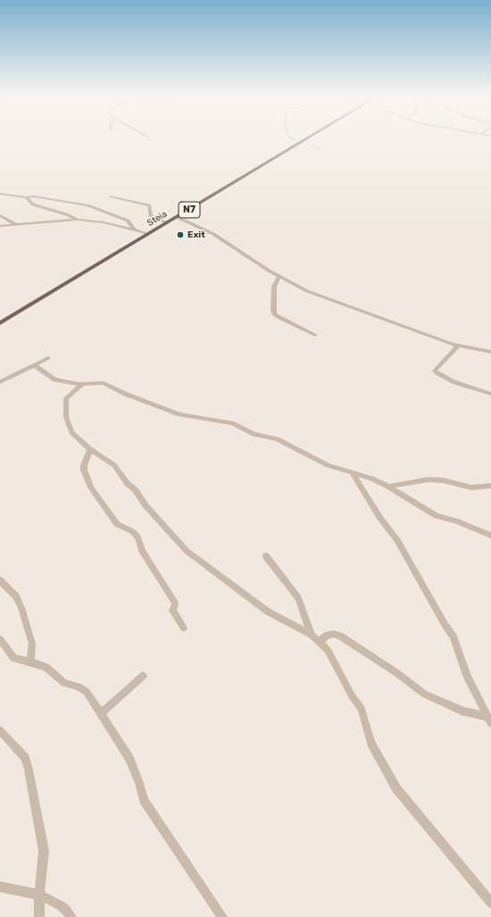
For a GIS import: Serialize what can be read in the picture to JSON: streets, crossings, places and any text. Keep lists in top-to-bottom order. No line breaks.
{"streets":{"main road":["N7","Steia"]},"places":["Exit"]}
